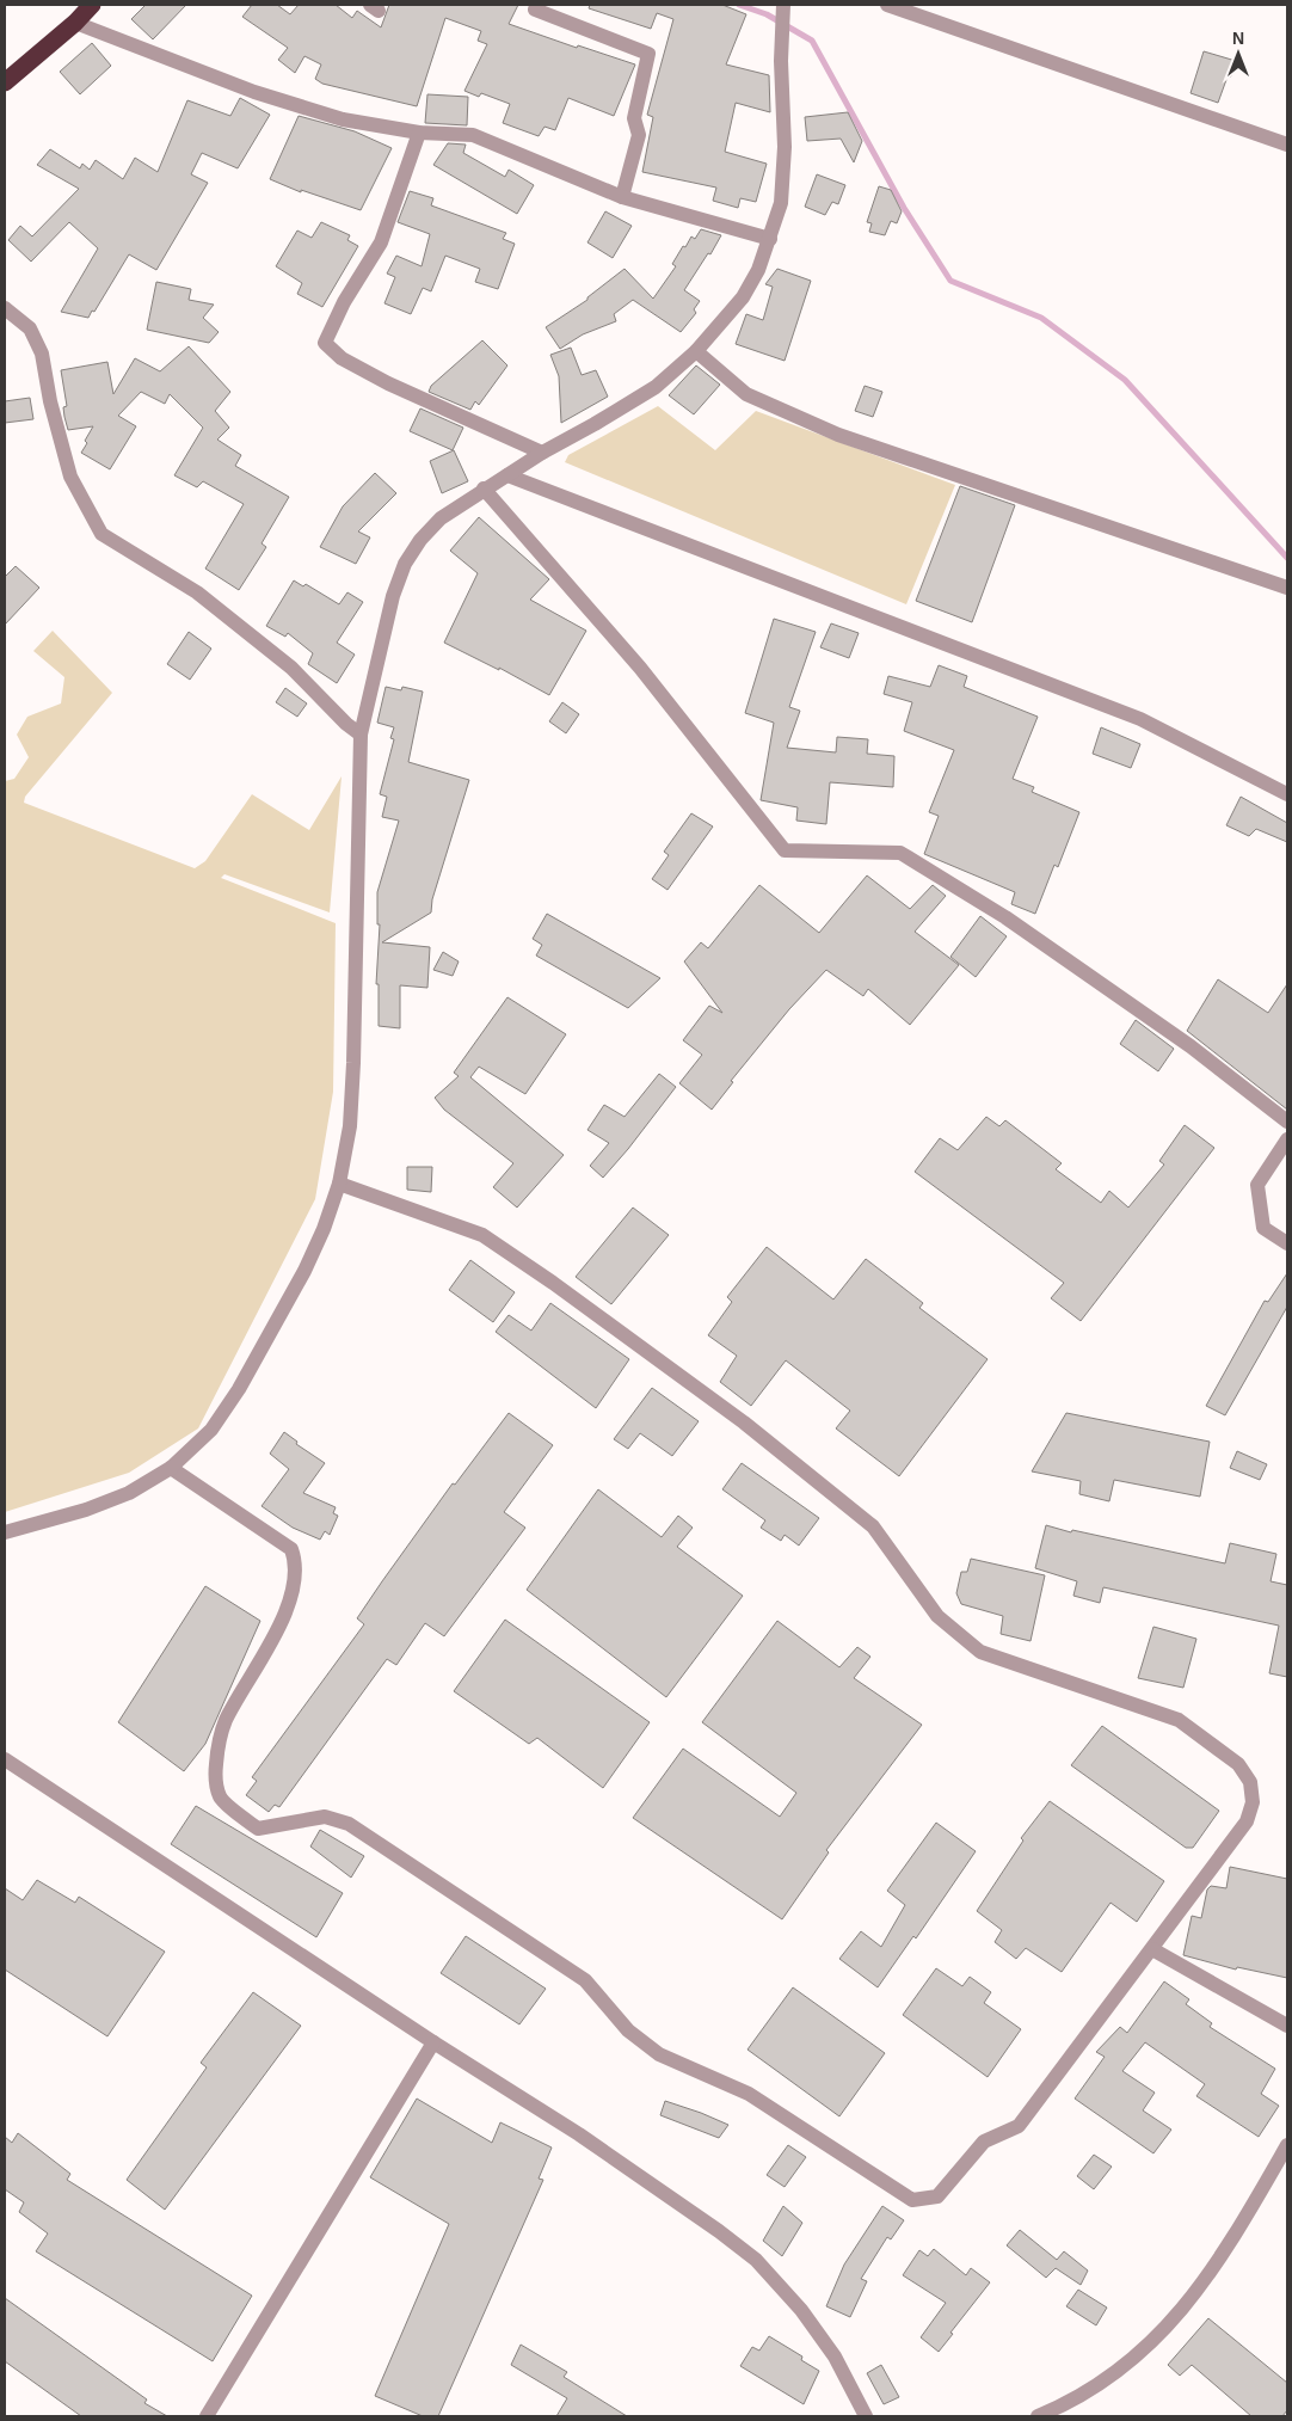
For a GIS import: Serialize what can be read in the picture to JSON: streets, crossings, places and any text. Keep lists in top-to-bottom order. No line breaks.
{"north":"top"}
